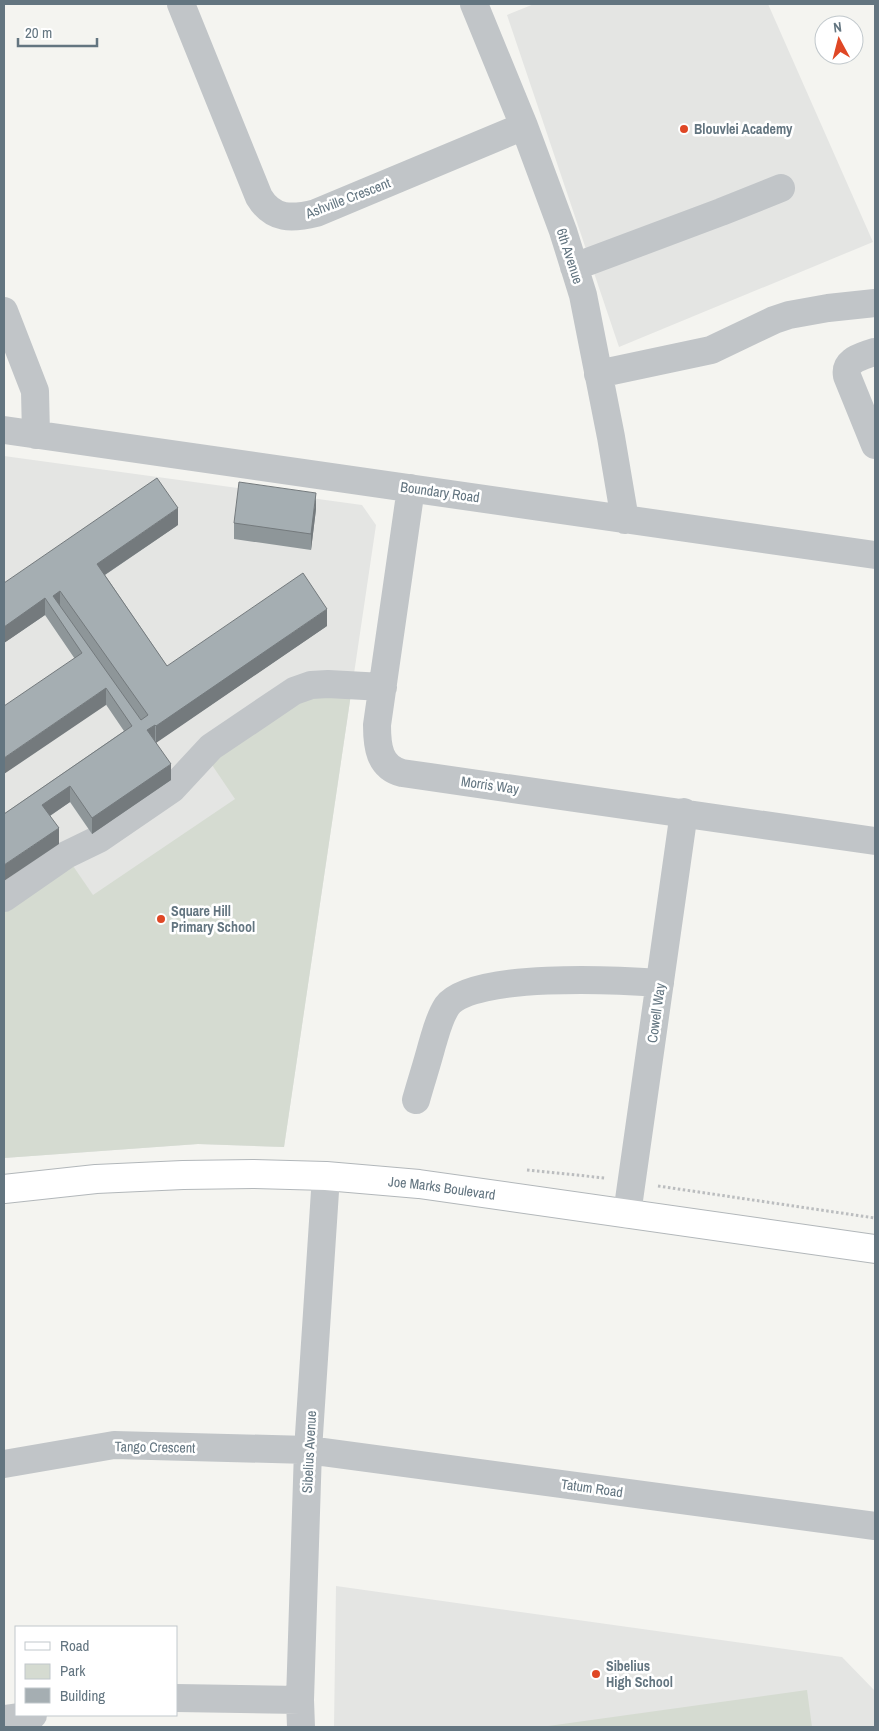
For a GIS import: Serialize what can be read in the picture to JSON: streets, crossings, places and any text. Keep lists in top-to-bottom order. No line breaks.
{"streets":{"main road":["Joe Marks Boulevard"],"street":["Ashville Crescent","6th Avenue","Boundary Road","Morris Way","Cowell Way","Tango Crescent","Sibelius Avenue","Tatum Road"]},"crossings":[["Ashville Crescent","6th Avenue"],["6th Avenue","Boundary Road"],["Boundary Road","Morris Way"],["Morris Way","Cowell Way"],["Cowell Way","Joe Marks Boulevard"],["Joe Marks Boulevard","Sibelius Avenue"],["Tango Crescent","Sibelius Avenue"],["Tango Crescent","Tatum Road"],["Sibelius Avenue","Tatum Road"]],"places":["Blouvlei Academy","Square Hill Primary School","Sibelius High School"],"legend":["Road","Park","Building"],"scale_bar":"20 m","north":"top"}
